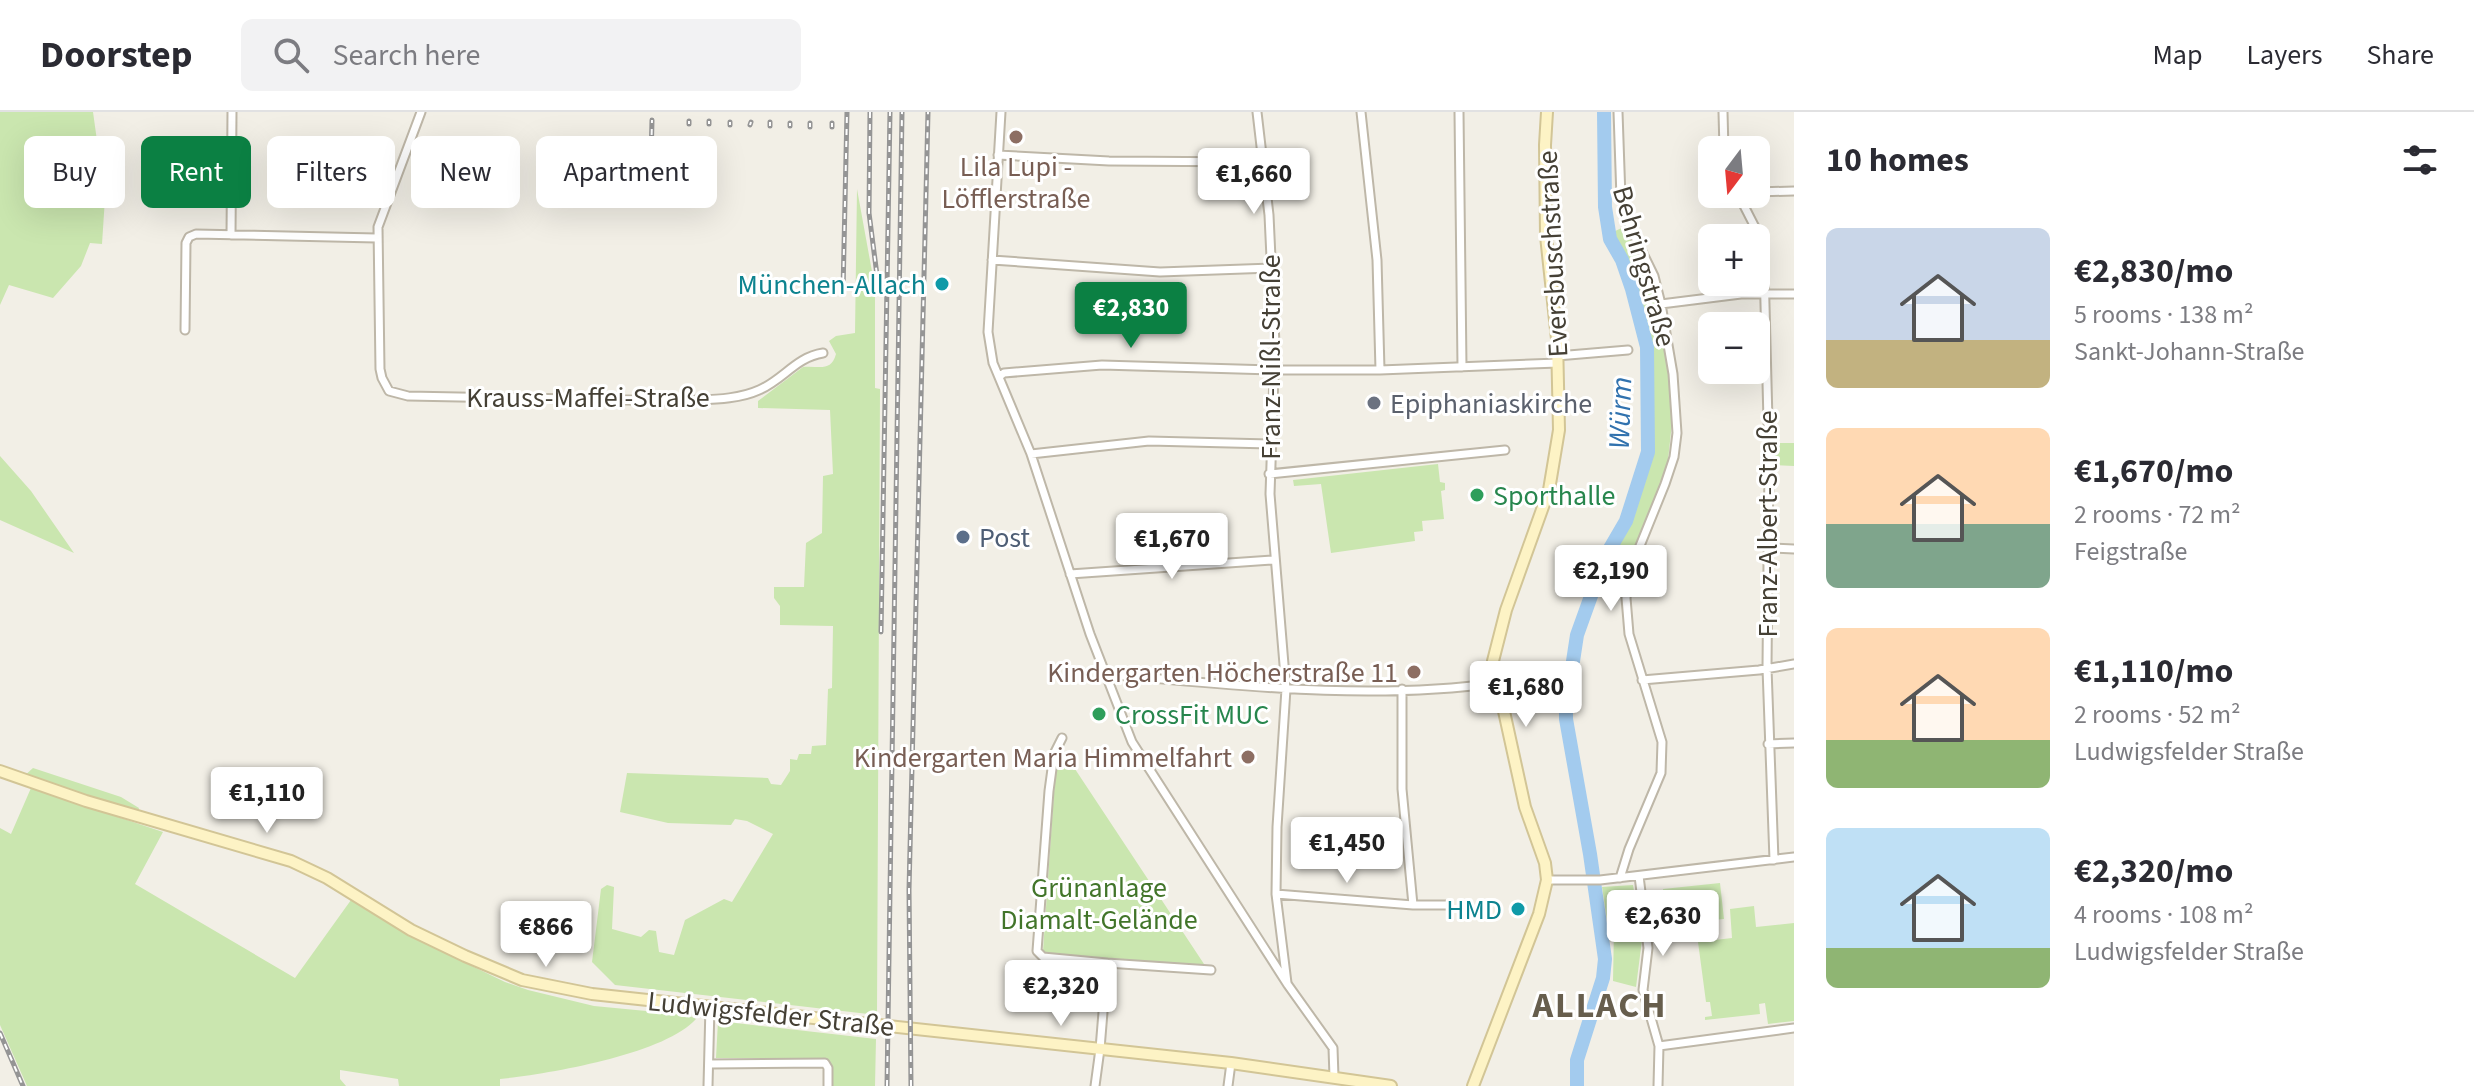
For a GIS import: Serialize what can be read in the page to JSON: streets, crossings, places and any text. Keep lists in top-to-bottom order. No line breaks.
{"streets":{"street":["Eversbuschstraße","Behringstraße","Franz-Nißl-Straße","Krauss-Maffei-Straße","Franz-Albert-Straße","Ludwigsfelder Straße"]},"districts":["ALLACH"],"water":["Würm"],"parks":["Grünanlage Diamalt-Gelände"],"places":["Lila Lupi - Löfflerstraße","München-Allach","Epiphaniaskirche","Sporthalle","Post","Kindergarten Höcherstraße 11","CrossFit MUC","Kindergarten Maria Himmelfahrt","HMD"],"north":"bottom","page":{"header":"Doorstep","search":"Search here","nav":["Map","Layers","Share"],"heading":"10 homes","map_buttons":["+","−"],"chip":["Buy","Rent","Filters","New","Apartment"],"price":["€1,660","€2,830","€1,670","€2,190","€1,680","€1,110","€1,450","€2,630","€866","€2,320"],"list":[{"name":"€2,830/mo","note":"5 rooms · 138 m² · Sankt-Johann-Straße"},{"name":"€1,670/mo","note":"2 rooms · 72 m² · Feigstraße"},{"name":"€1,110/mo","note":"2 rooms · 52 m² · Ludwigsfelder Straße"},{"name":"€2,320/mo","note":"4 rooms · 108 m² · Ludwigsfelder Straße"}]}}
